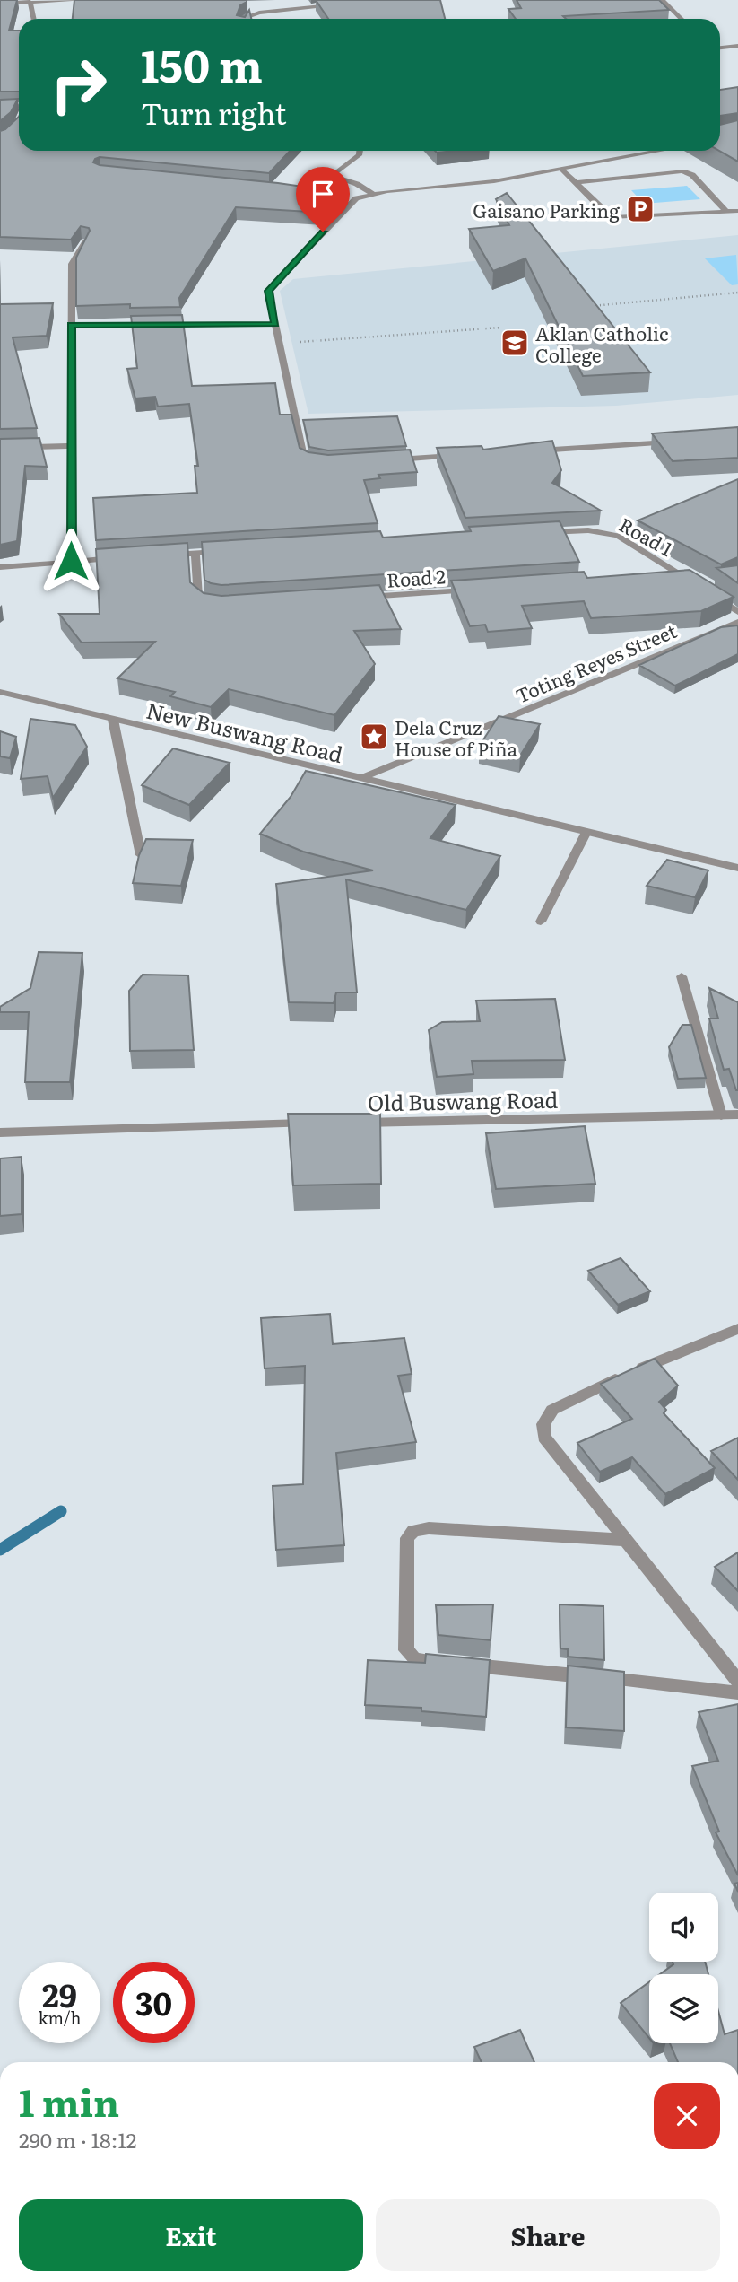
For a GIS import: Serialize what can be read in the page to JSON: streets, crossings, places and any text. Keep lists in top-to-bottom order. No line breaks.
{"streets":{"street":["Road 1","Road 2","Toting Reyes Street","New Buswang Road","Old Buswang Road"]},"crossings":[["Toting Reyes Street","New Buswang Road"]],"places":{"parking":["Gaisano Parking"],"school or university":["Aklan Catholic College"],"place":["Dela Cruz House of Piña"]},"page":{"turn":["150 m","Turn right"],"speed":"29 km/h","limit":"30","heading":["1 min","290 m · 18:12"],"buttons":["Exit","Share"]}}
